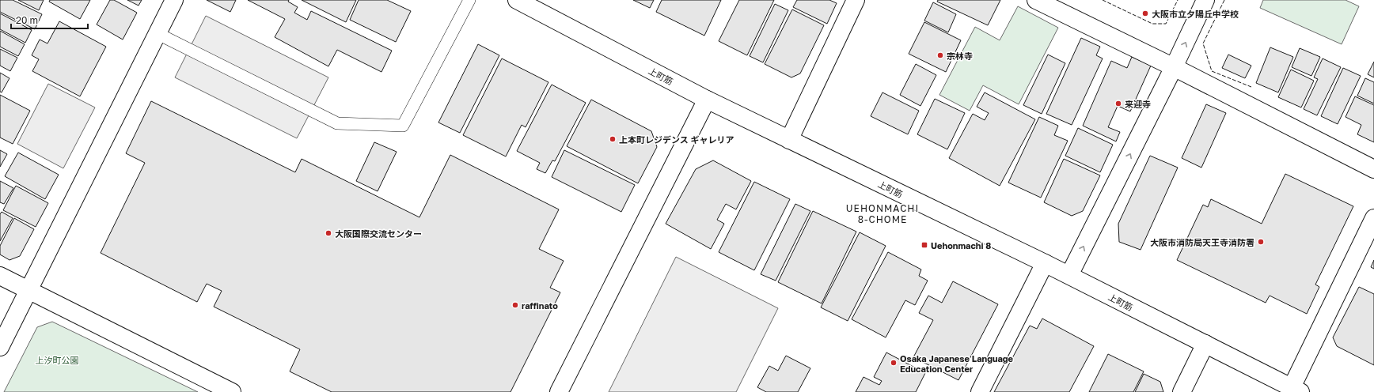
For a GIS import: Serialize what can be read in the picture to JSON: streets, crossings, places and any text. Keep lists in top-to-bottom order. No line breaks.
{"streets":{"street":["上町筋"]},"districts":["UEHONMACHI 8-CHOME"],"parks":["上汐町公園"],"places":{"other":["大阪市立夕陽丘中学校","宗林寺","来迎寺","上本町レジデンス ギャレリア","大阪国際交流センター","大阪市消防局天王寺消防署","raffinato","Osaka Japanese Language Education Center"],"transit":["Uehonmachi 8"]},"scale_bar":"20 m"}
